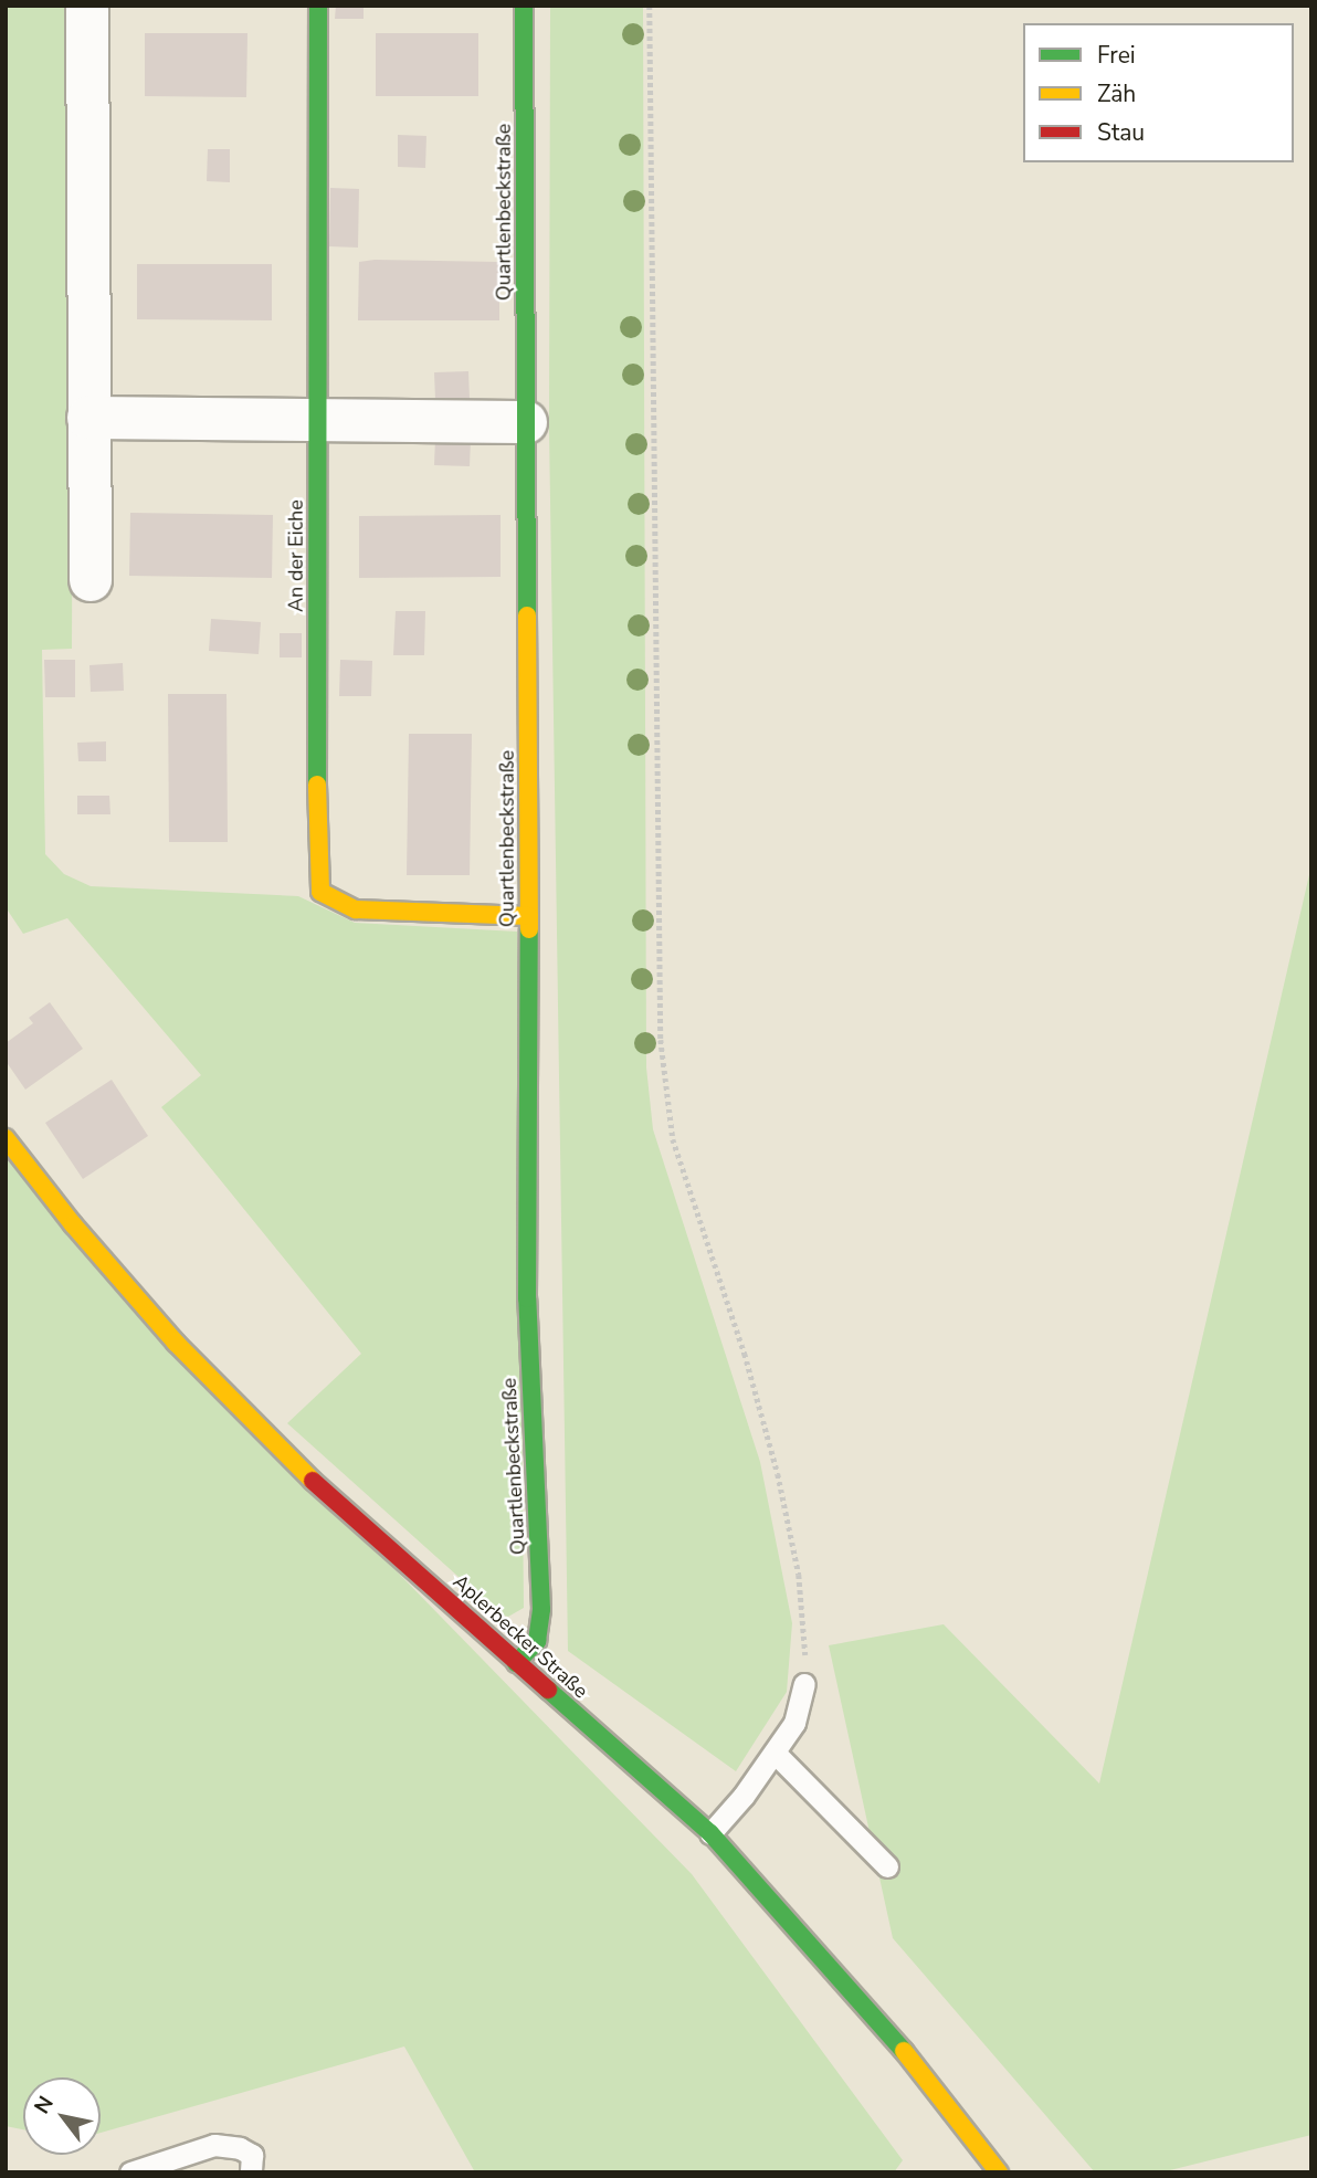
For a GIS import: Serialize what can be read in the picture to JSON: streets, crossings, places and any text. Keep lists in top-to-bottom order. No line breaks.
{"streets":{"street":["Quartlenbeckstraße","An der Eiche","Aplerbecker Straße"]},"crossings":[["Quartlenbeckstraße","An der Eiche"],["Quartlenbeckstraße","Aplerbecker Straße"]],"legend":["Frei","Zäh","Stau"],"north":"top left"}
